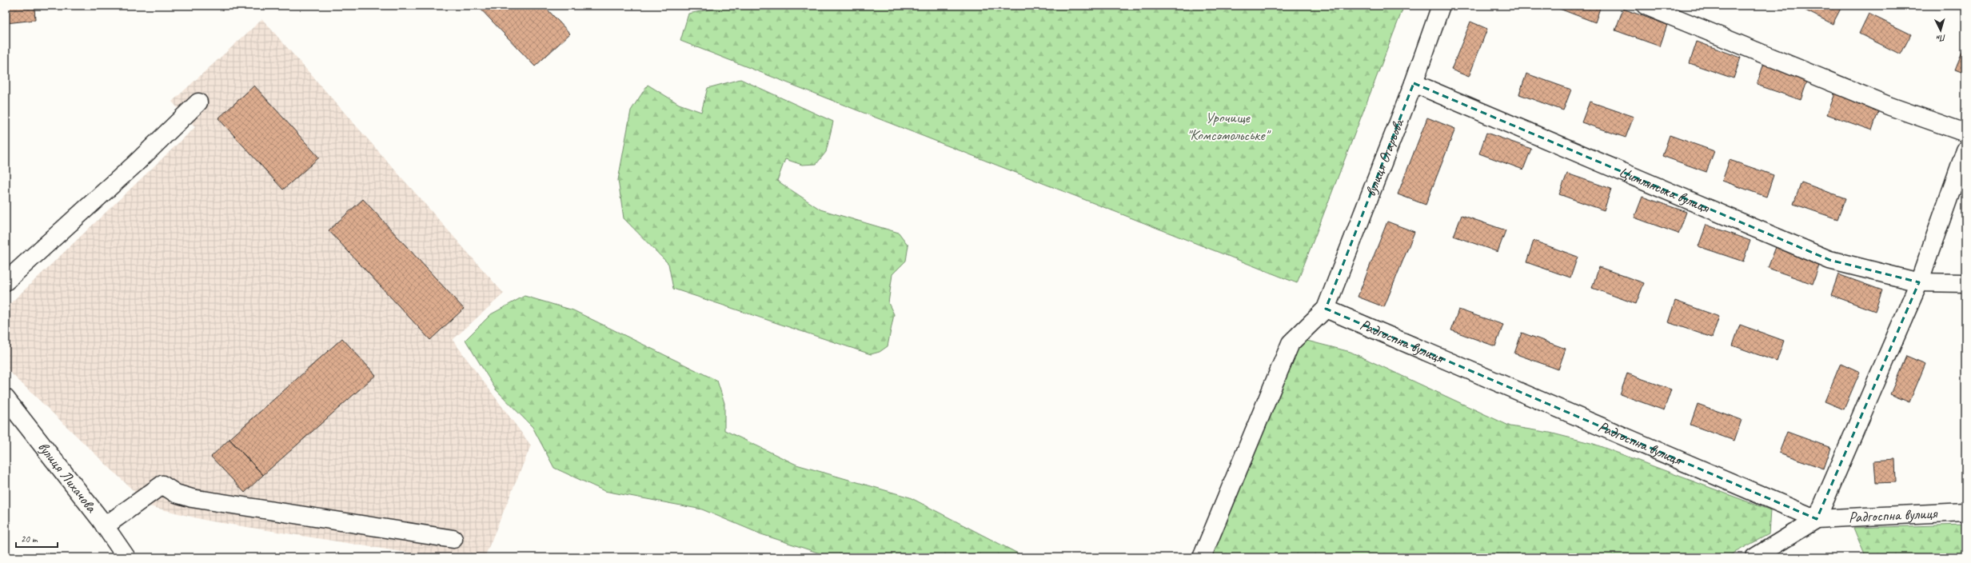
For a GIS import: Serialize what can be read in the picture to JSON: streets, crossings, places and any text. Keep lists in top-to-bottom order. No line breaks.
{"streets":{"street":["вулиця Огарьова","Цимлянська вулиця","Радгоспна вулиця","вулиця Лихачова"]},"crossings":[["вулиця Огарьова","Цимлянська вулиця"],["вулиця Огарьова","Радгоспна вулиця"]],"parks":["Урочище \"Комсомольське\""],"scale_bar":"20 m","north":"bottom"}
